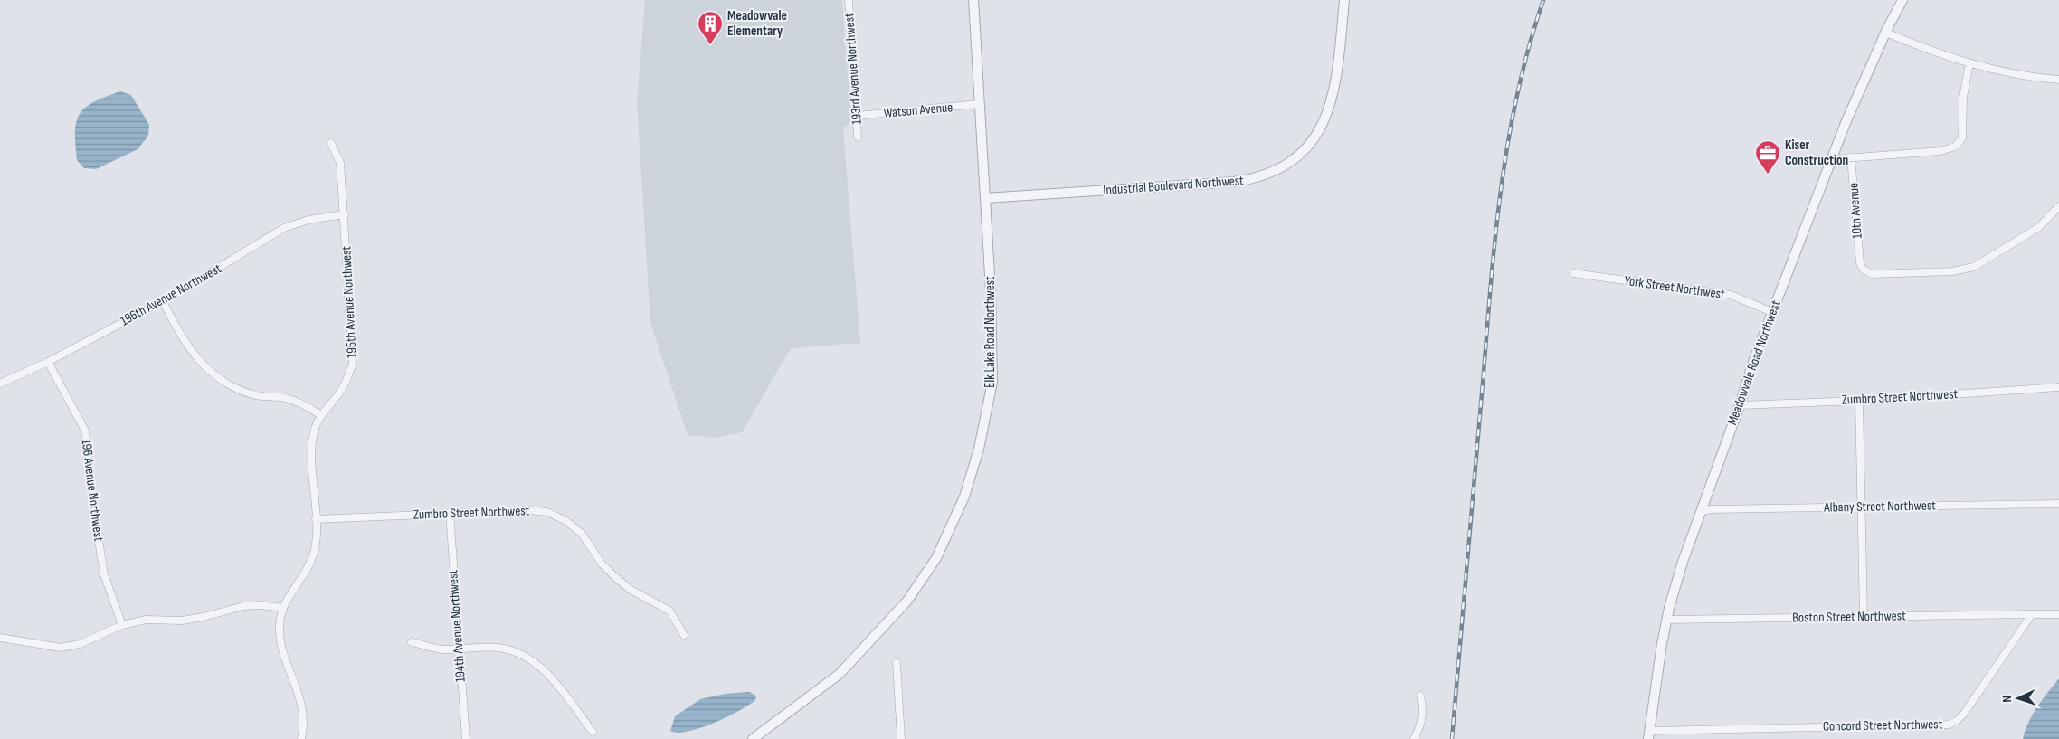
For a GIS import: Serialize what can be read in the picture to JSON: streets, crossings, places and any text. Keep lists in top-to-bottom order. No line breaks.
{"streets":{"street":["193rd Avenue Northwest","Watson Avenue","Industrial Boulevard Northwest","10th Avenue","York Street Northwest","196th Avenue Northwest","195th Avenue Northwest","Elk Lake Road Northwest","Meadowvale Road Northwest","Zumbro Street Northwest","196 Avenue Northwest","Albany Street Northwest","Boston Street Northwest","194th Avenue Northwest","Concord Street Northwest"]},"crossings":[["193rd Avenue Northwest","Watson Avenue"],["Watson Avenue","Elk Lake Road Northwest"],["Industrial Boulevard Northwest","Elk Lake Road Northwest"],["York Street Northwest","Meadowvale Road Northwest"],["196th Avenue Northwest","195th Avenue Northwest"],["196th Avenue Northwest","196 Avenue Northwest"],["195th Avenue Northwest","Zumbro Street Northwest"],["Meadowvale Road Northwest","Zumbro Street Northwest"],["Meadowvale Road Northwest","Albany Street Northwest"],["Meadowvale Road Northwest","Boston Street Northwest"],["Meadowvale Road Northwest","Concord Street Northwest"],["Zumbro Street Northwest","194th Avenue Northwest"],["Boston Street Northwest","Concord Street Northwest"]],"places":{"building":["Meadowvale Elementary"],"office":["Kiser Construction"]},"north":"left"}
